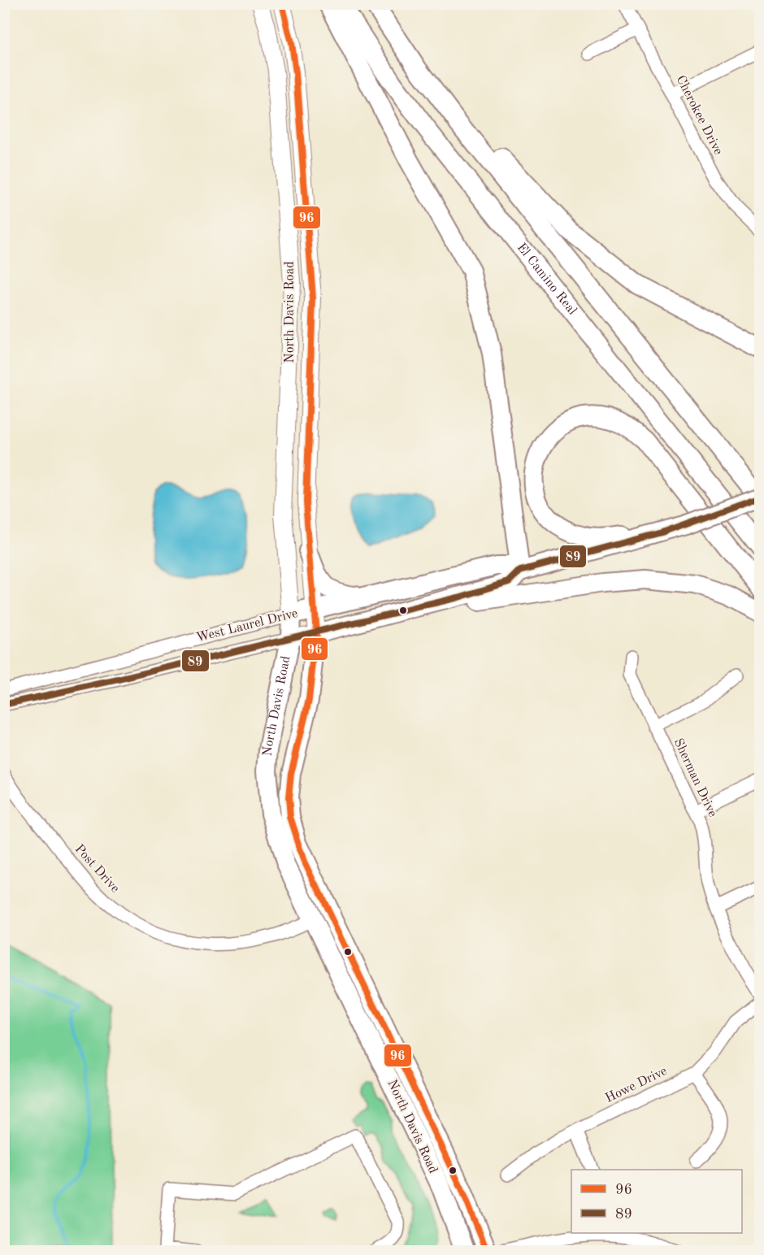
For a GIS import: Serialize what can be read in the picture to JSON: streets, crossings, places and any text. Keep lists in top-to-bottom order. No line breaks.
{"streets":{"highway":["El Camino Real","North Davis Road","West Laurel Drive"],"street":["Cherokee Drive","Sherman Drive","Post Drive","Howe Drive"]},"crossings":[["North Davis Road","West Laurel Drive"],["North Davis Road","Post Drive"]],"lines":["transit line 96","transit line 89"],"legend":["96","89"]}
